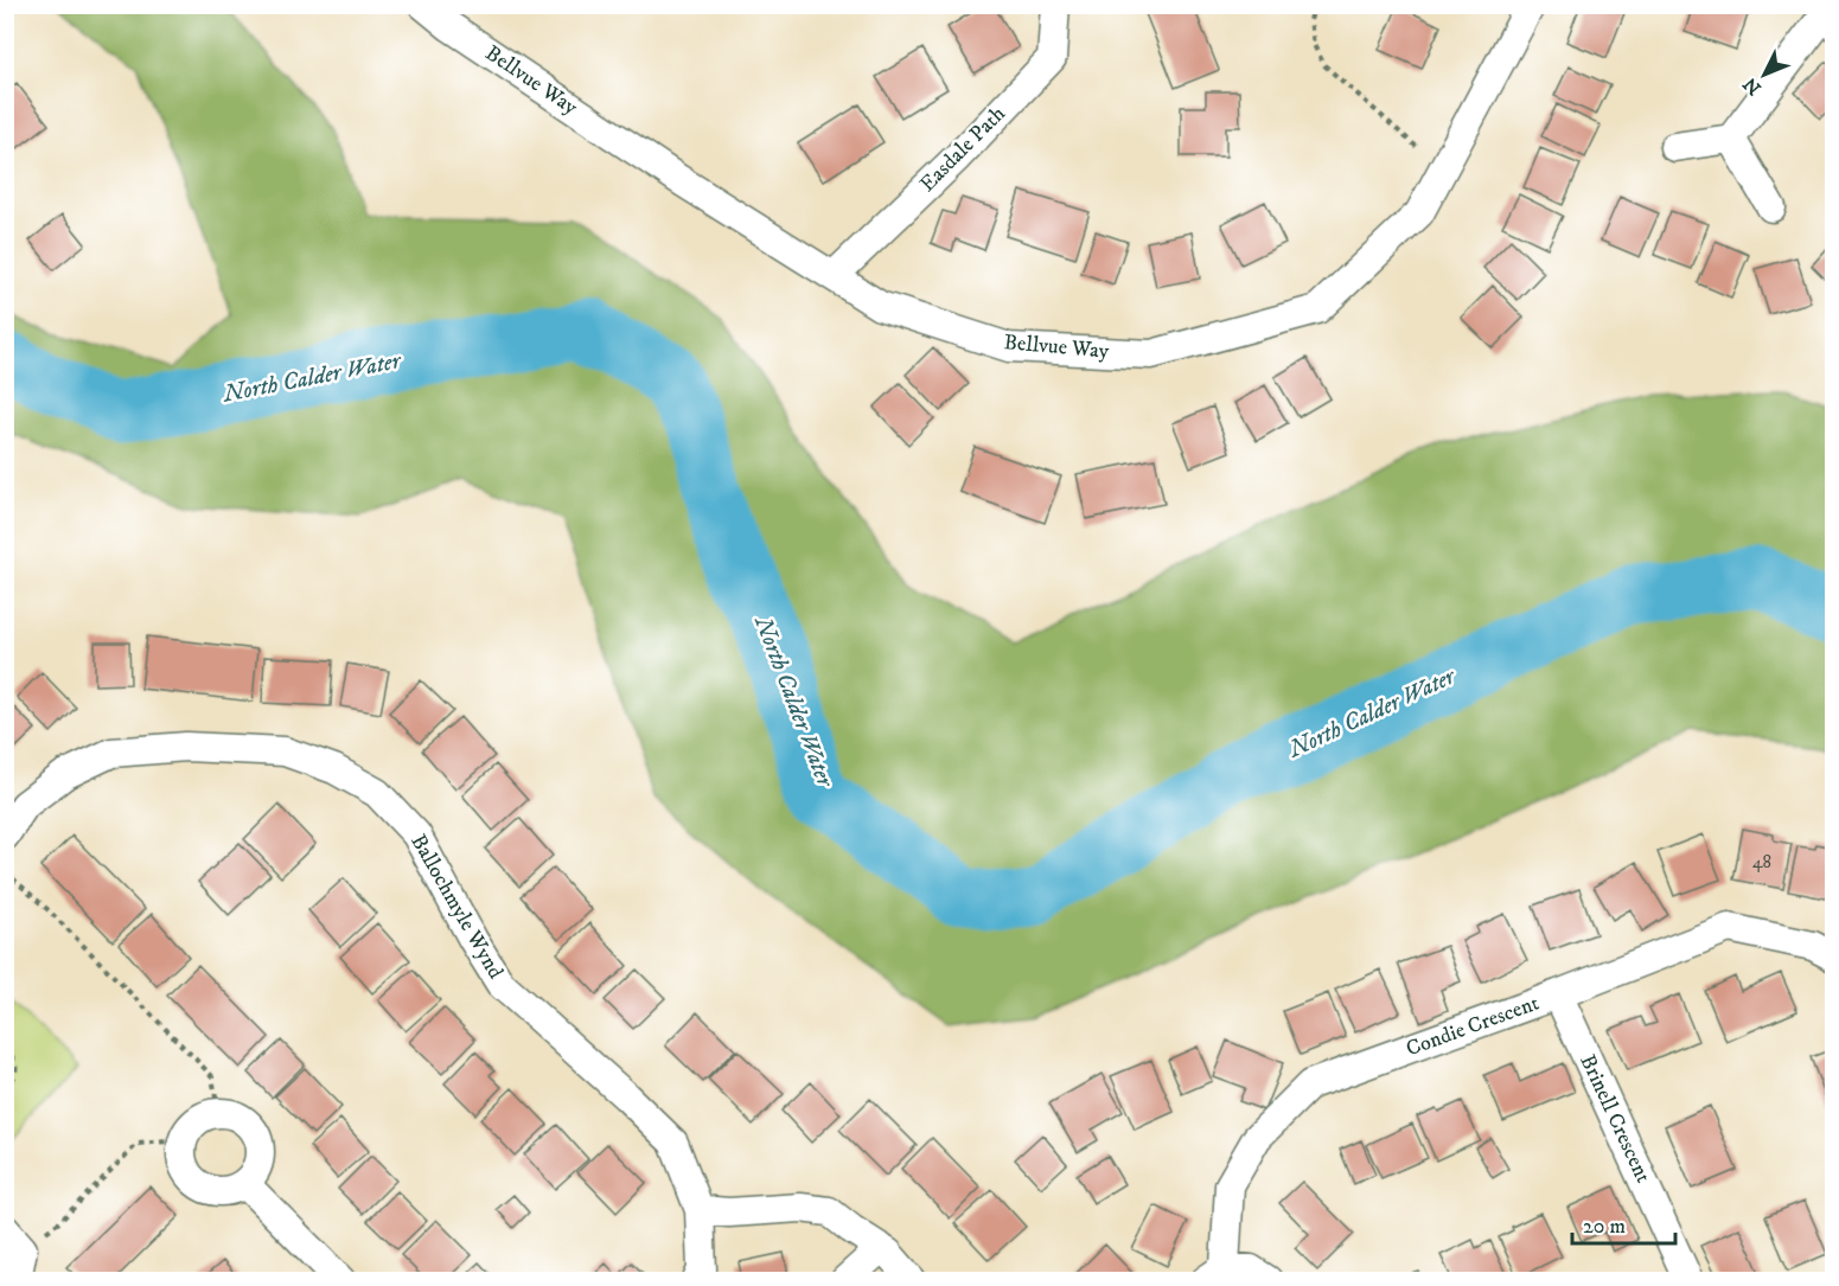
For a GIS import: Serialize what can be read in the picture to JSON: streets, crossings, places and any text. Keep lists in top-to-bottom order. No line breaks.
{"streets":{"street":["Bellvue Way","Easdale Path","Ballochmyle Wynd","Condie Crescent","Brinell Crescent"]},"crossings":[["Bellvue Way","Easdale Path"],["Condie Crescent","Brinell Crescent"]],"water":["North Calder Water"],"house_numbers":["48"],"scale_bar":"20 m","north":"bottom left"}
